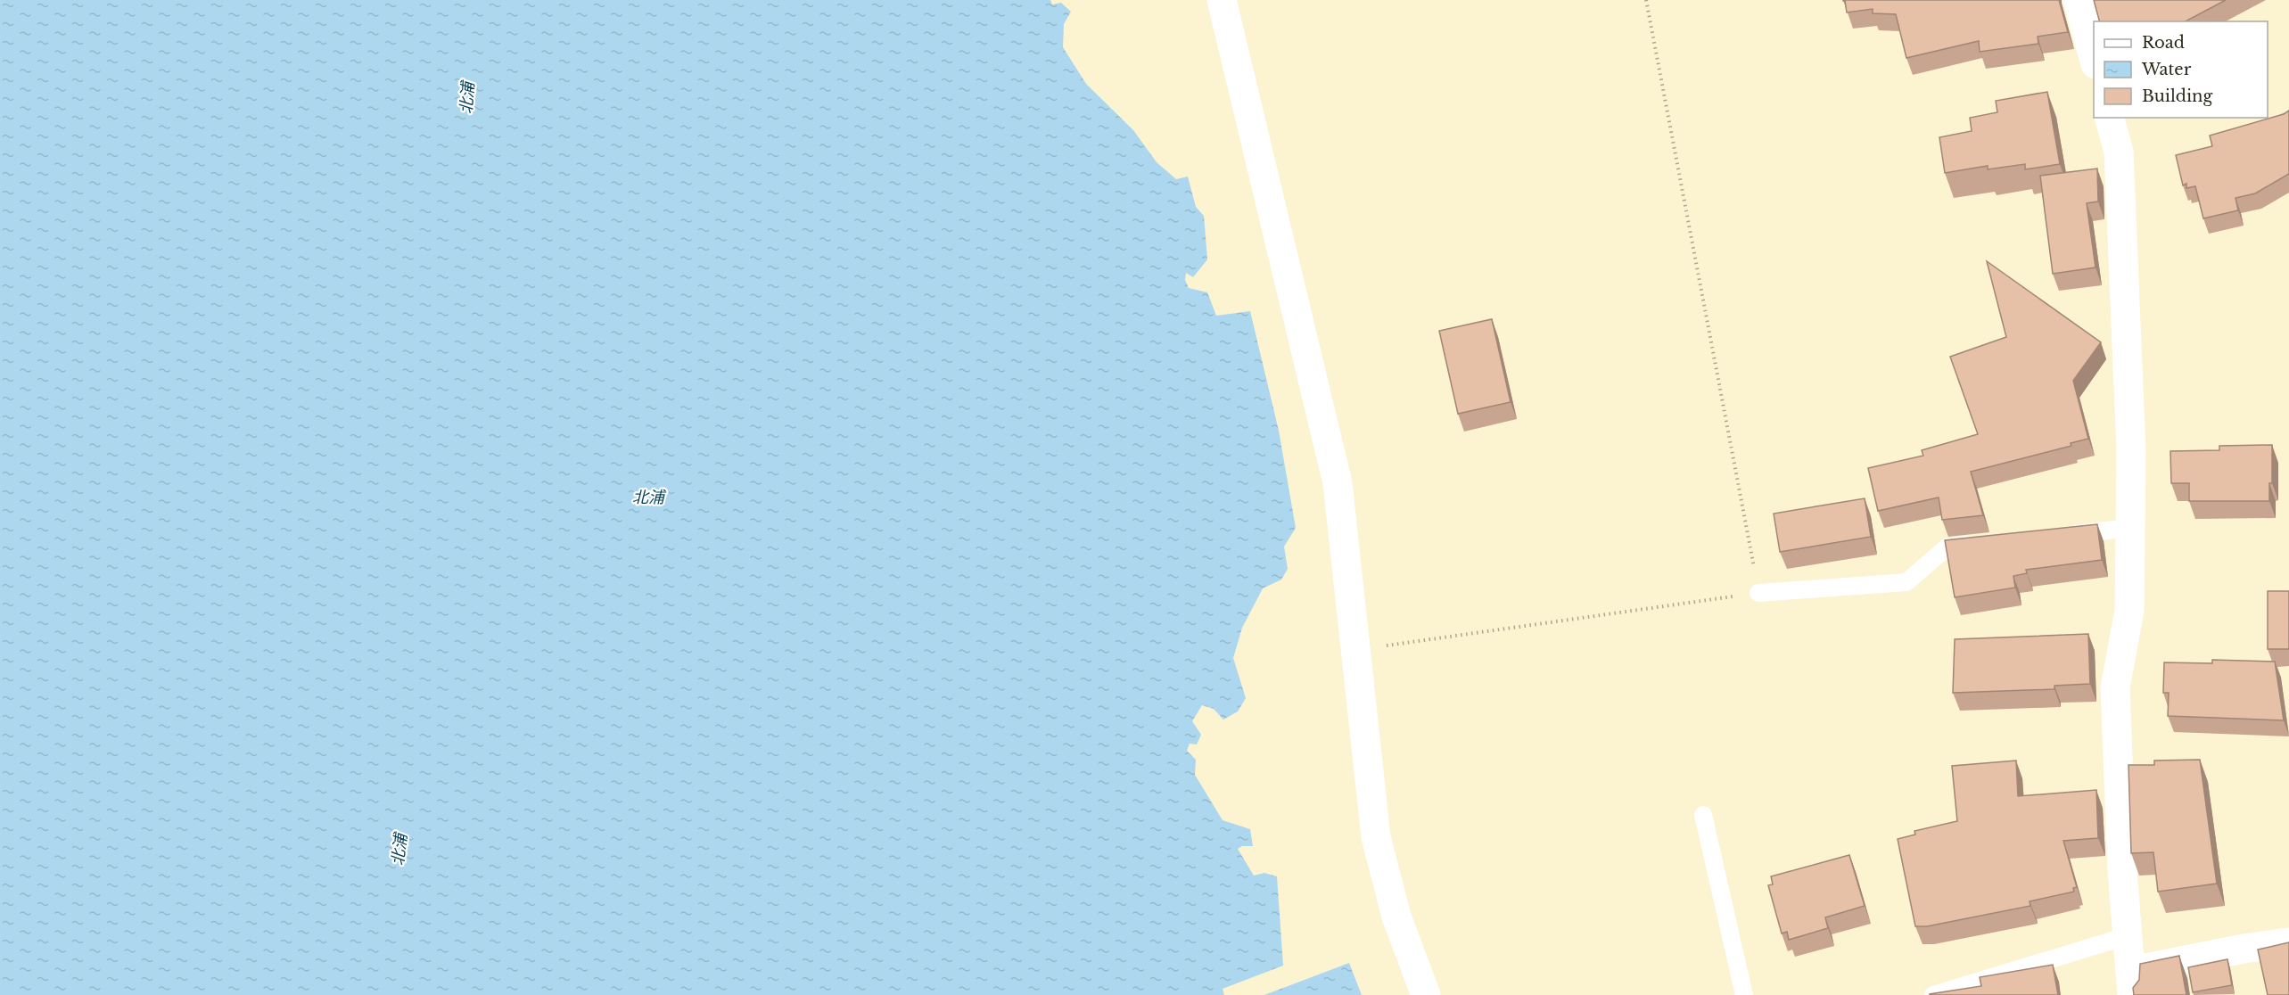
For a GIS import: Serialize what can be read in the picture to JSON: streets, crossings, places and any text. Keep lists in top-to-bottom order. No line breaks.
{"water":["北浦"],"legend":["Road","Water","Building"]}
